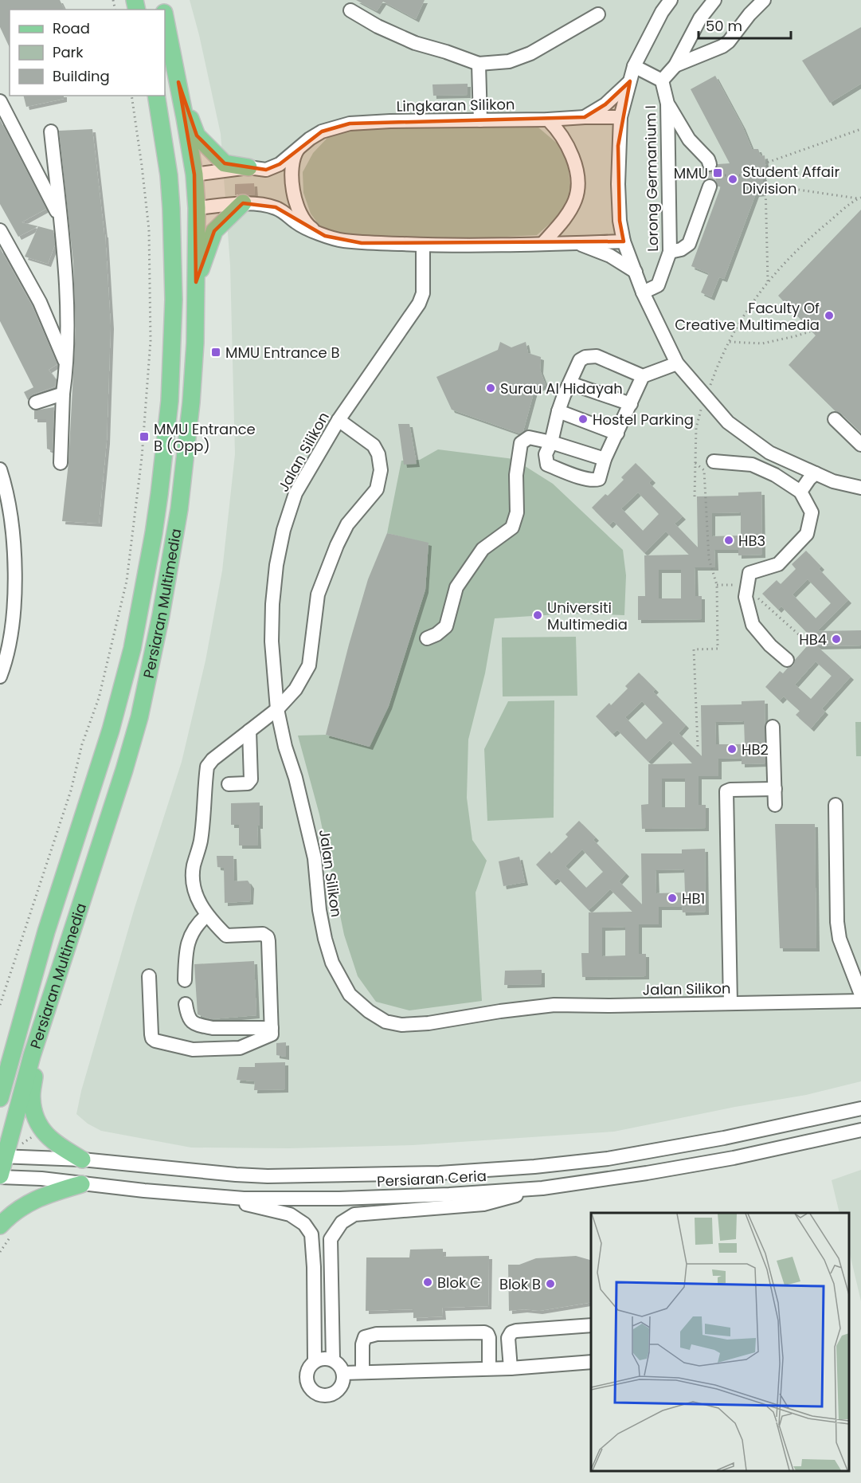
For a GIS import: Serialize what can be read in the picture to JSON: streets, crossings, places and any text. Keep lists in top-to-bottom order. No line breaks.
{"streets":{"main road":["Persiaran Multimedia"],"street":["Lingkaran Silikon","Lorong Germanium I","Jalan Silikon","Persiaran Ceria"]},"crossings":[["Lingkaran Silikon","Persiaran Multimedia"],["Persiaran Multimedia","Persiaran Ceria"]],"places":{"transit":["MMU","MMU Entrance B","MMU Entrance B (Opp)"],"other":["Student Affair Division","Faculty Of Creative Multimedia","Surau Al Hidayah","Hostel Parking","HB3","Universiti Multimedia","HB4","HB2","HB1","Blok C","Blok B"]},"legend":["Road","Park","Building"],"scale_bar":"50 m"}
